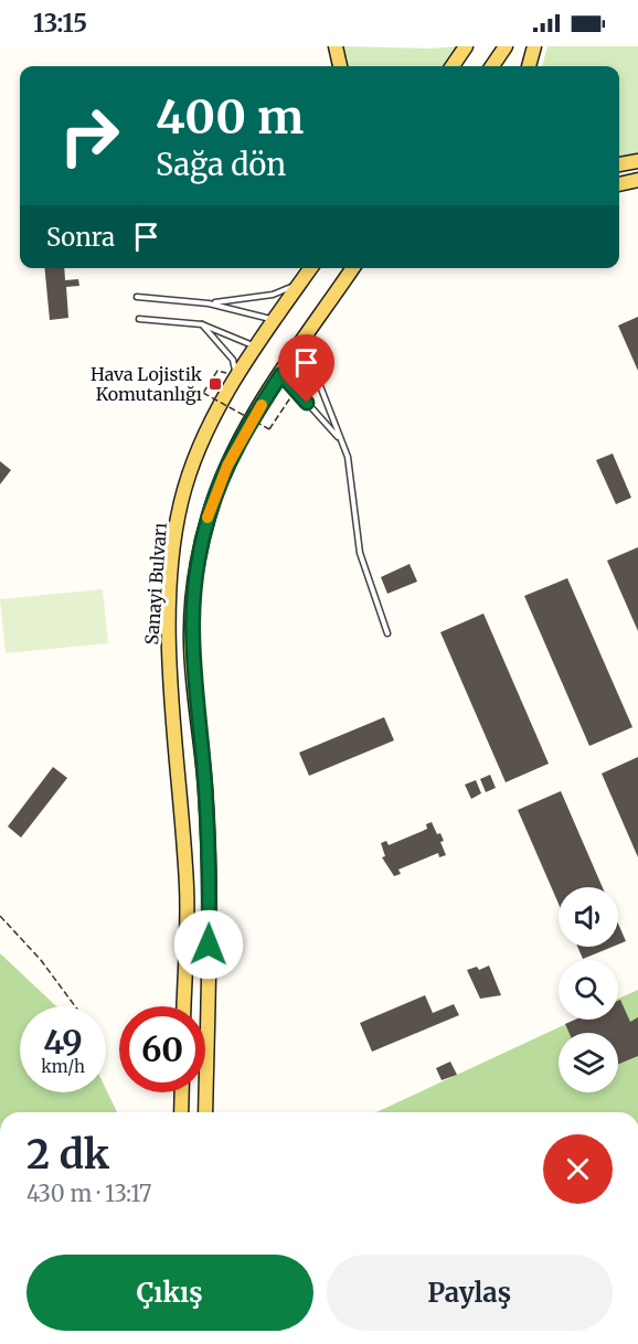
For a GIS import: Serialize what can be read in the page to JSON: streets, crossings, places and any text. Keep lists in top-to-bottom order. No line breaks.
{"streets":{"main road":["Sanayi Bulvarı"]},"places":{"transit":["Hava Lojistik Komutanlığı"]},"page":{"status":"13:15","turn":["400 m","Sağa dön"],"then":"Sonra","speed":"49 km/h","limit":"60","heading":["2 dk","430 m · 13:17"],"buttons":["Çıkış","Paylaş"]}}
